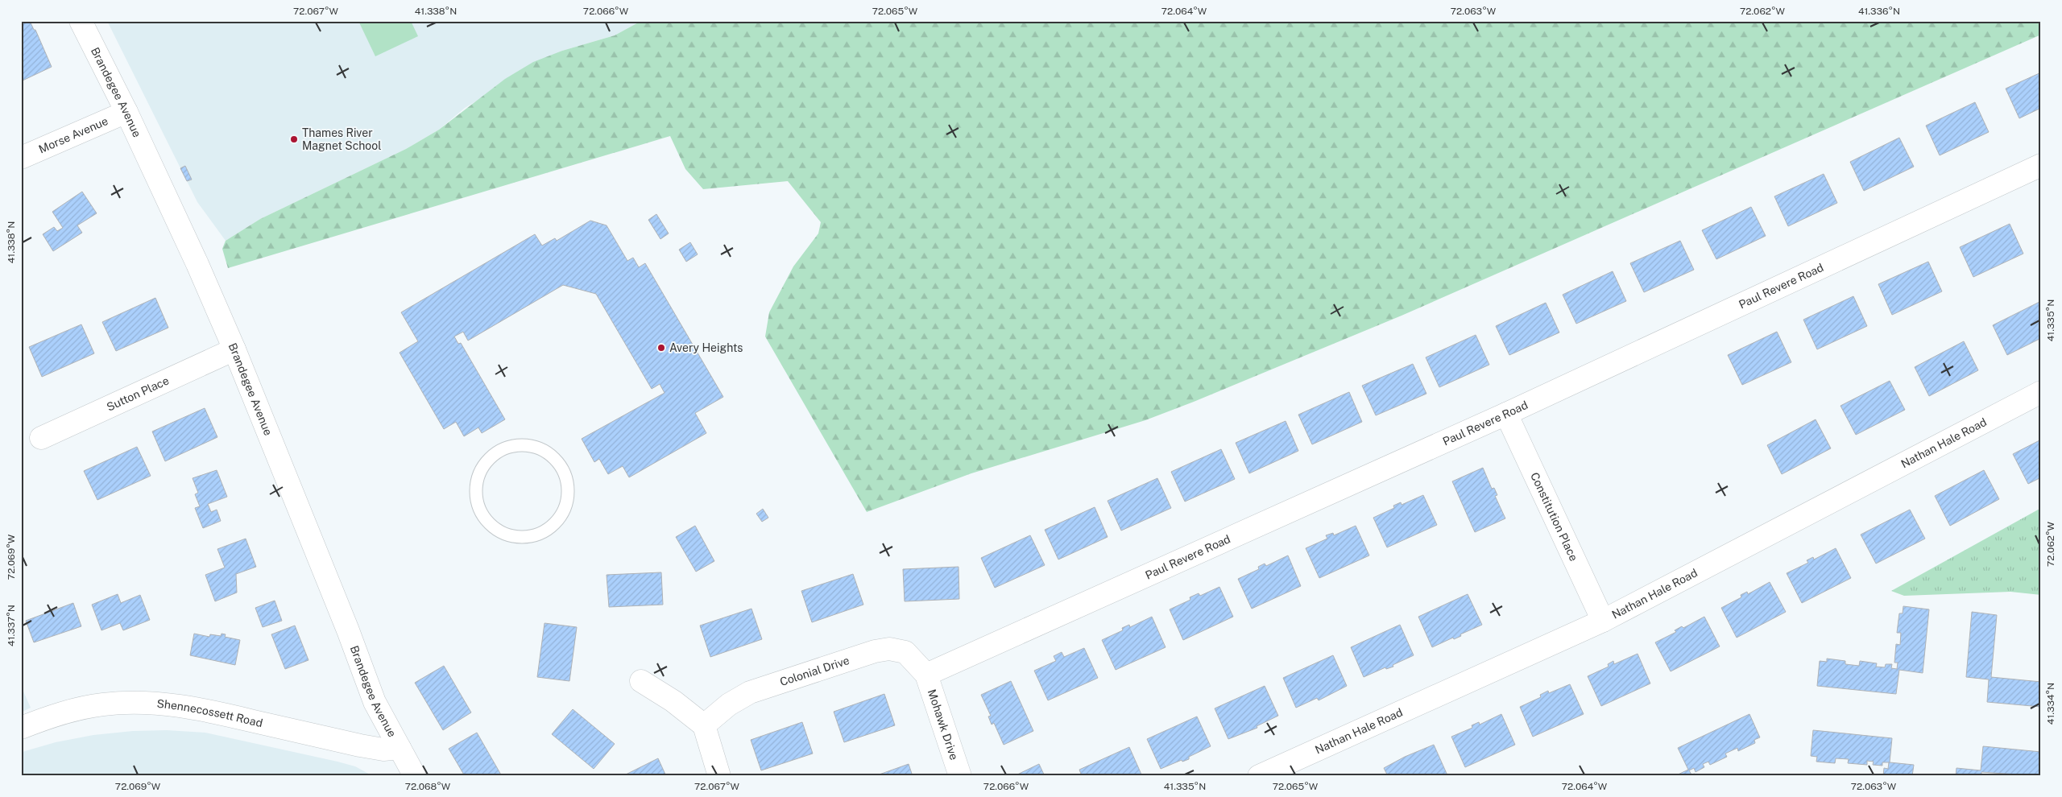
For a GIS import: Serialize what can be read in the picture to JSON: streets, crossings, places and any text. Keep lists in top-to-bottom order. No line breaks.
{"streets":{"street":["Brandegee Avenue","Morse Avenue","Paul Revere Road","Sutton Place","Nathan Hale Road","Constitution Place","Colonial Drive","Shennecossett Road","Mohawk Drive"]},"crossings":[["Brandegee Avenue","Morse Avenue"],["Brandegee Avenue","Sutton Place"],["Brandegee Avenue","Shennecossett Road"],["Paul Revere Road","Constitution Place"],["Paul Revere Road","Colonial Drive"],["Paul Revere Road","Mohawk Drive"],["Nathan Hale Road","Constitution Place"],["Colonial Drive","Mohawk Drive"]],"places":["Thames River Magnet School","Avery Heights"],"coordinates":["72.067°W","41.338°N","72.066°W","72.065°W","72.064°W","72.063°W","72.062°W","41.336°N","41.335°N","72.069°W","41.337°N","41.334°N","72.068°W"]}
